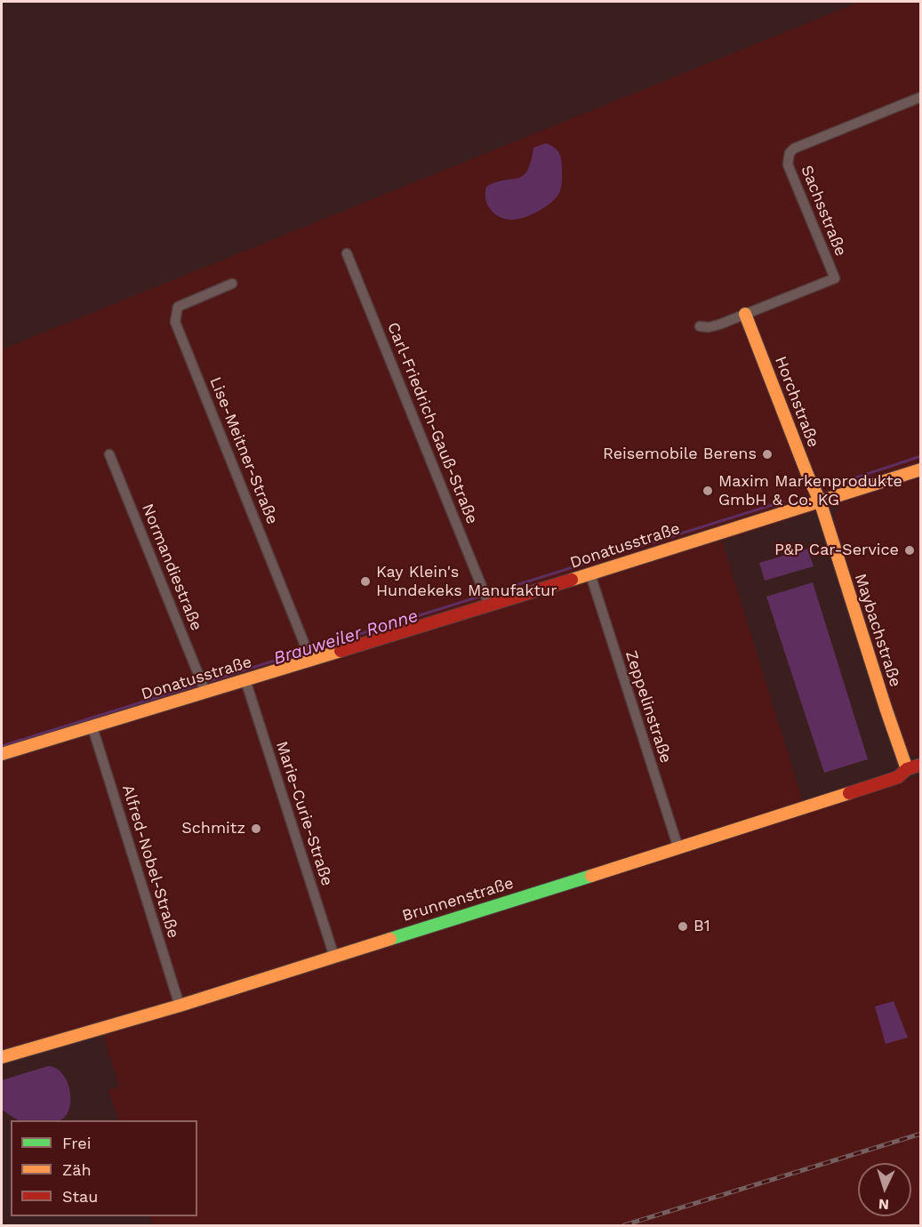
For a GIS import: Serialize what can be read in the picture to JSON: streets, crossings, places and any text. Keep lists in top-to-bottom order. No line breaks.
{"streets":{"street":["Sachsstraße","Horchstraße","Carl-Friedrich-Gauß-Straße","Lise-Meitner-Straße","Donatusstraße","Normandiestraße","Maybachstraße","Zeppelinstraße","Marie-Curie-Straße","Alfred-Nobel-Straße","Brunnenstraße"]},"crossings":[["Sachsstraße","Horchstraße"],["Horchstraße","Donatusstraße"],["Horchstraße","Maybachstraße"],["Carl-Friedrich-Gauß-Straße","Donatusstraße"],["Lise-Meitner-Straße","Donatusstraße"],["Donatusstraße","Normandiestraße"],["Donatusstraße","Maybachstraße"],["Donatusstraße","Zeppelinstraße"],["Donatusstraße","Marie-Curie-Straße"],["Donatusstraße","Alfred-Nobel-Straße"],["Maybachstraße","Brunnenstraße"],["Zeppelinstraße","Brunnenstraße"],["Marie-Curie-Straße","Brunnenstraße"],["Alfred-Nobel-Straße","Brunnenstraße"]],"water":["Brauweiler Ronne"],"places":["Reisemobile Berens","Maxim Markenprodukte GmbH & Co. KG","P&P Car-Service","Kay Klein's Hundekeks Manufaktur","Schmitz","B1"],"legend":["Frei","Zäh","Stau"],"north":"bottom"}
